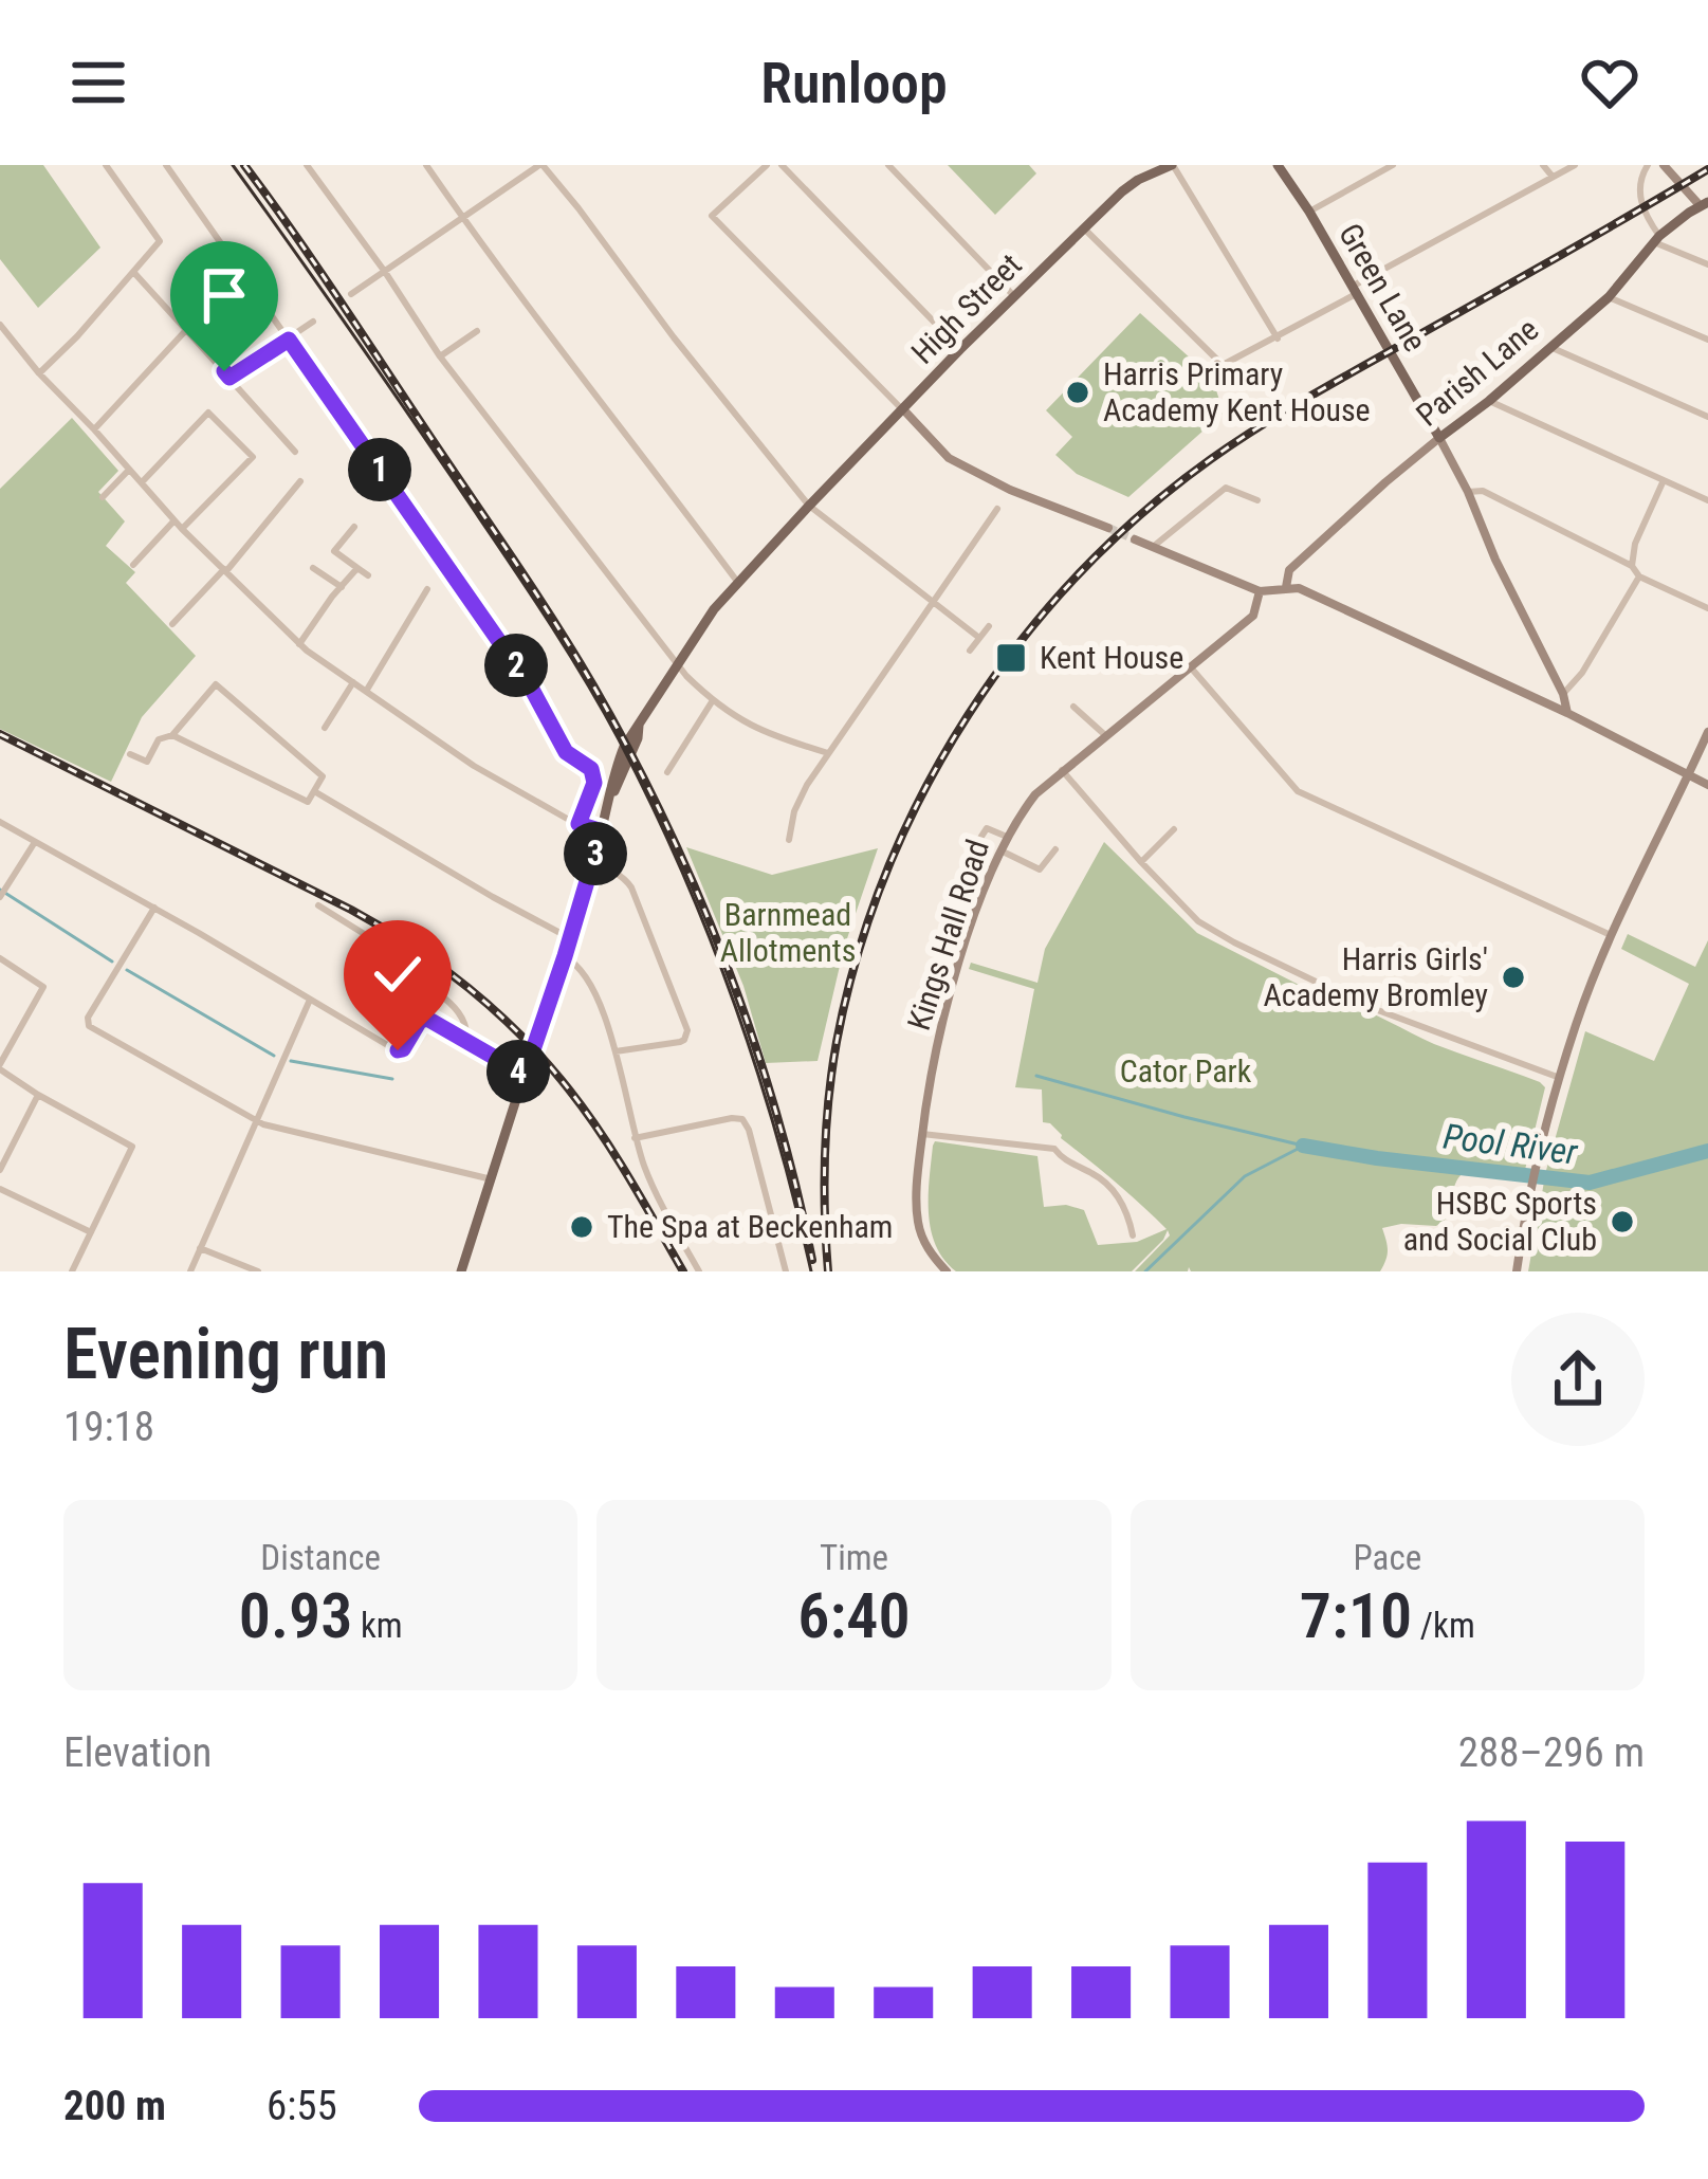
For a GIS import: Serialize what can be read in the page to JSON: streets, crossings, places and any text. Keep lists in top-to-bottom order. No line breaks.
{"streets":{"main road":["Green Lane","High Street","Parish Lane"],"street":["Kings Hall Road"]},"crossings":[["Green Lane","Parish Lane"]],"water":["Pool River"],"parks":["Barnmead Allotments","Cator Park"],"places":{"other":["Harris Primary Academy Kent House","Harris Girls' Academy Bromley","HSBC Sports and Social Club","The Spa at Beckenham"],"transit":["Kent House"]},"page":{"header":"Runloop","pins":["1","2","3","4"],"heading":["Evening run","19:18"],"stats":[["Distance","0.93 km"],["Time","6:40"],["Pace","7:10 /km"]],"chart":["Elevation","288–296 m"],"list":[{"name":"200 m","note":"6:55"}]}}
